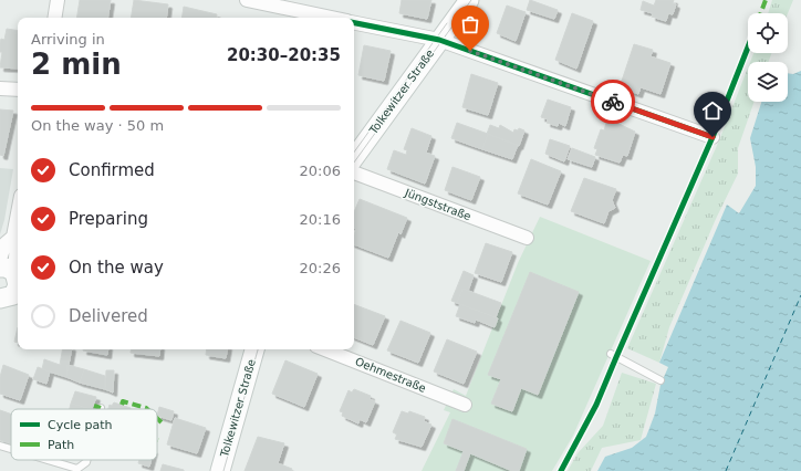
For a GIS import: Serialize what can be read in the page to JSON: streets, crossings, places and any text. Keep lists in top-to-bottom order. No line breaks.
{"streets":{"main road":["Tolkewitzer Straße"],"street":["Jüngststraße","Oehmestraße"]},"legend":["Cycle path","Path"],"page":{"heading":["2 min","Arriving in","20:30–20:35"],"bar":"On the way · 50 m","list":[["Confirmed","20:06"],["Preparing","20:16"],["On the way","20:26"],"Delivered"]}}
